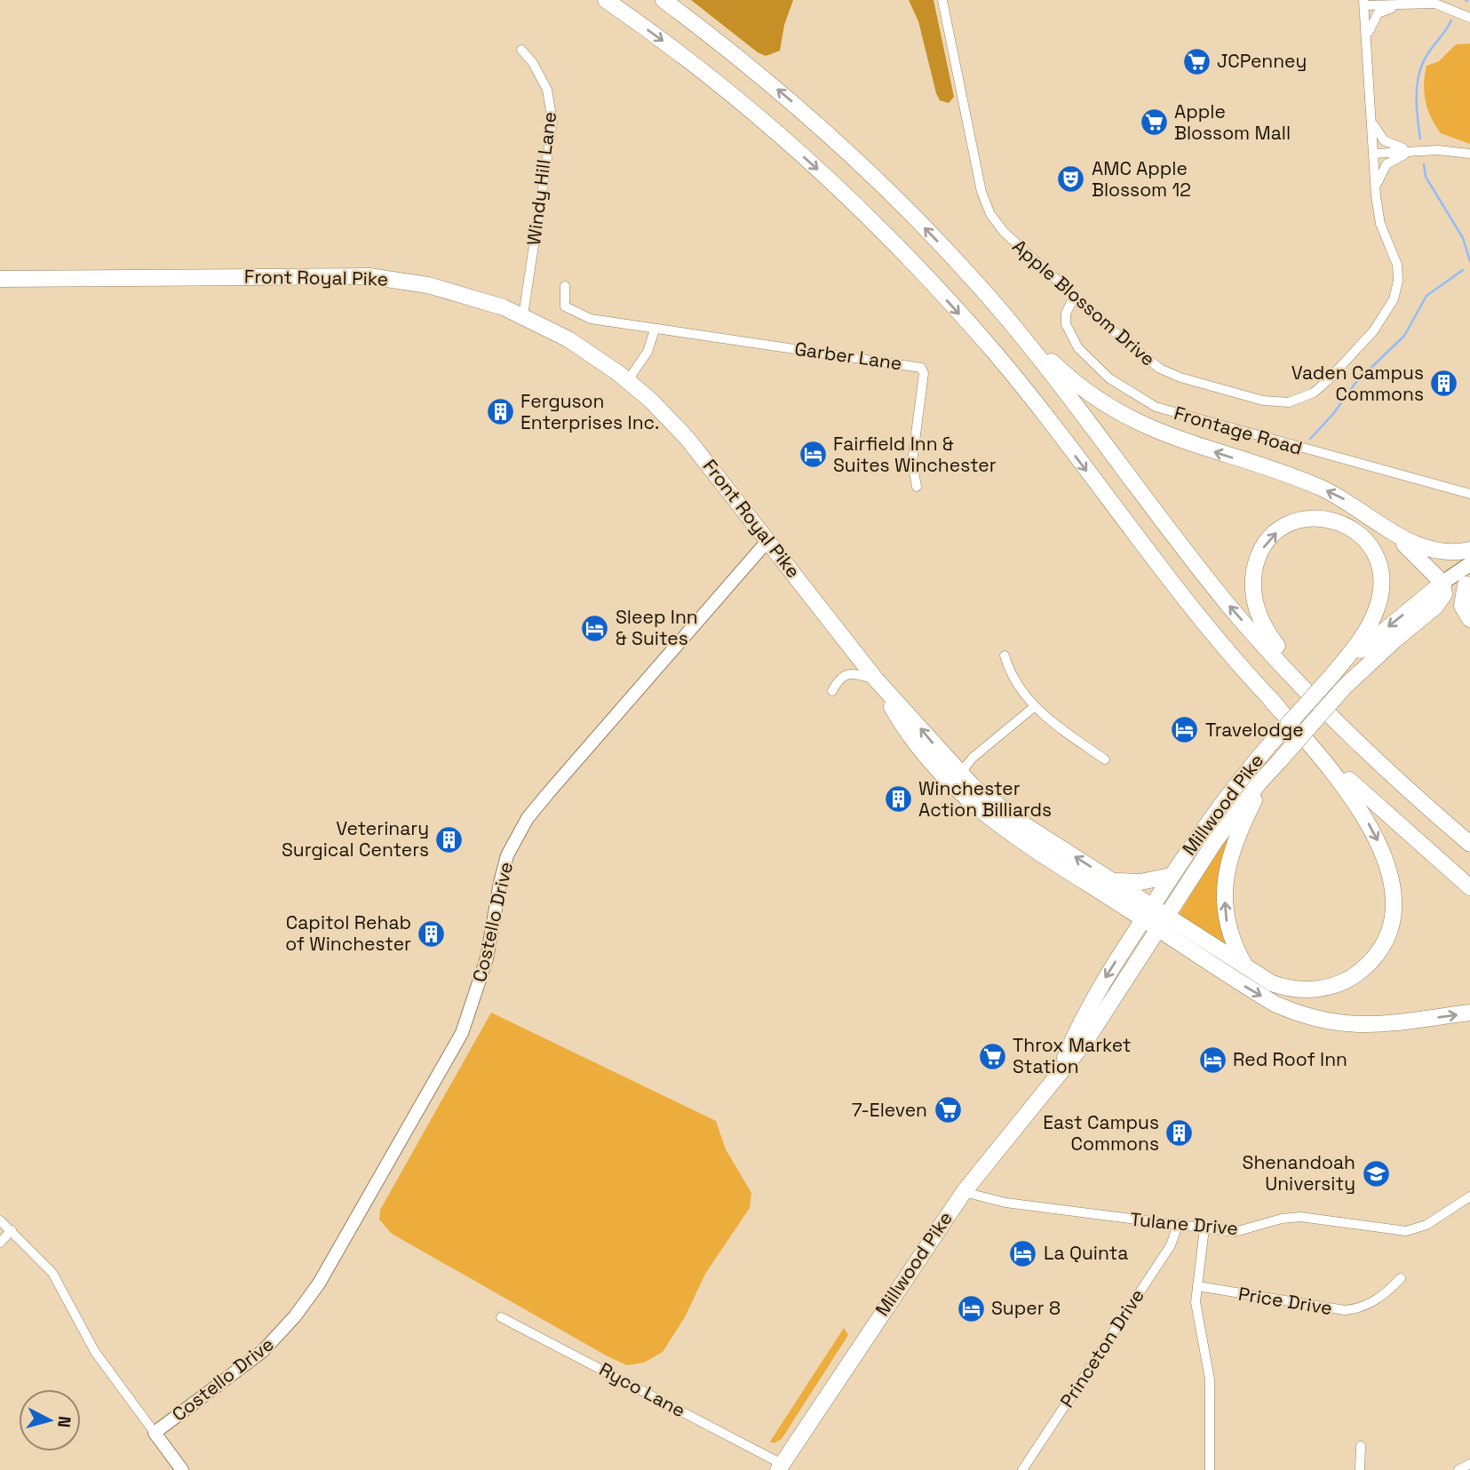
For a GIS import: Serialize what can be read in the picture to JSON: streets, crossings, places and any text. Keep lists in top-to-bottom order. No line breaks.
{"streets":{"highway":["Front Royal Pike","Millwood Pike"],"street":["Windy Hill Lane","Apple Blossom Drive","Garber Lane","Frontage Road","Costello Drive","Tulane Drive","Price Drive","Princeton Drive","Ryco Lane"]},"crossings":[["Windy Hill Lane","Front Royal Pike"],["Front Royal Pike","Millwood Pike"],["Front Royal Pike","Costello Drive"],["Apple Blossom Drive","Frontage Road"],["Millwood Pike","Tulane Drive"],["Millwood Pike","Ryco Lane"],["Tulane Drive","Princeton Drive"]],"places":{"supermarket":["JCPenney","Apple Blossom Mall","Throx Market Station","7-Eleven"],"theatre":["AMC Apple Blossom 12"],"building":["Vaden Campus Commons","Ferguson Enterprises Inc.","Winchester Action Billiards","Veterinary Surgical Centers","Capitol Rehab of Winchester","East Campus Commons"],"hotel":["Fairfield Inn & Suites Winchester","Sleep Inn & Suites","Travelodge","Red Roof Inn","La Quinta","Super 8"],"school or university":["Shenandoah University"]},"north":"right"}
